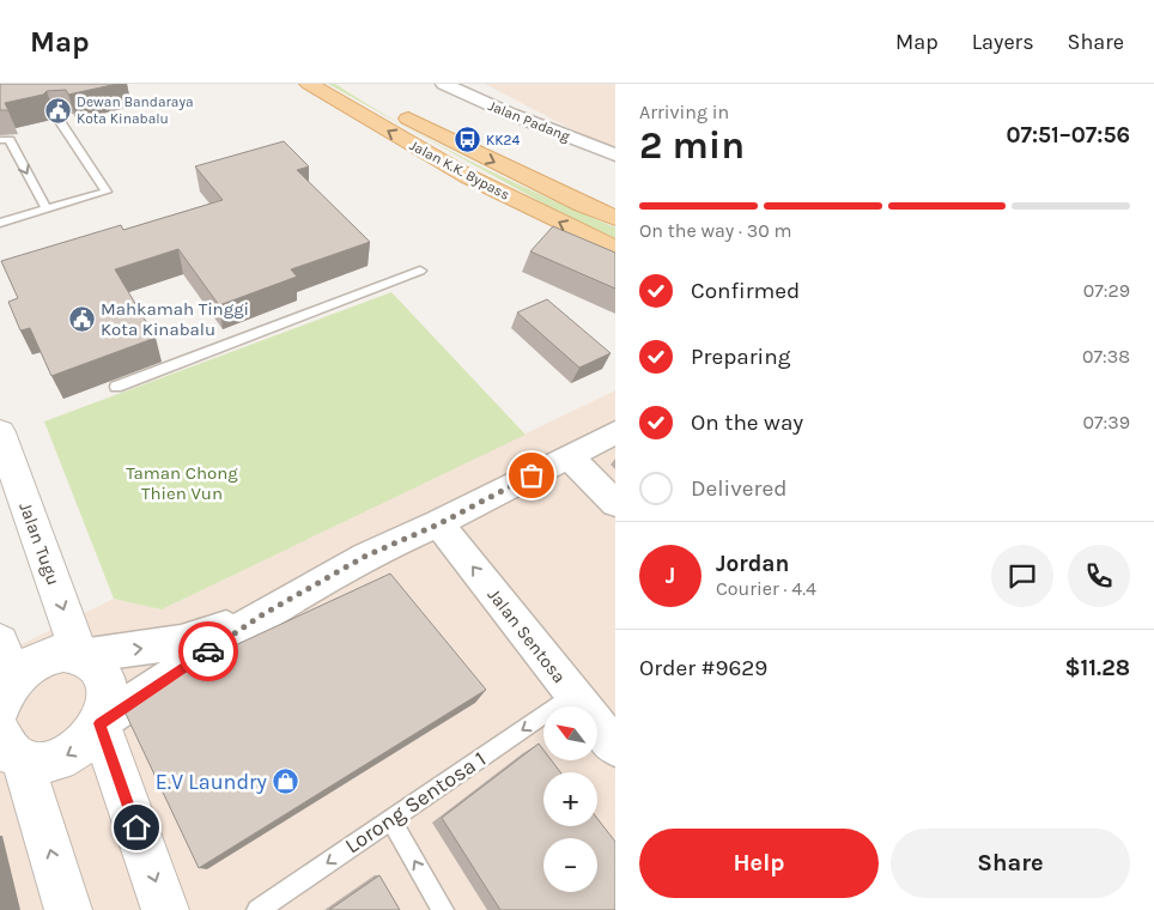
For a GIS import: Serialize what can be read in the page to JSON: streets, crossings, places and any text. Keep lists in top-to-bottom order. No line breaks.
{"streets":{"main road":["Jalan K.K. Bypass"],"street":["Jalan Padang","Jalan Tugu","Jalan Sentosa"],"lane":["Lorong Sentosa 1"]},"crossings":[["Jalan Sentosa","Lorong Sentosa 1"]],"one_way":["Jalan Tugu","Lorong Sentosa 1"],"parks":["Taman Chong Thien Vun"],"places":{"public building":["Dewan Bandaraya Kota Kinabalu","Mahkamah Tinggi Kota Kinabalu"],"bus stop":["KK24"],"shop":["E.V Laundry"]},"north":"top left","page":{"header":"Map","nav":["Map","Layers","Share"],"heading":["2 min","Arriving in","07:51–07:56"],"panel":["Jordan","Courier · 4.4","Order #9629","$11.28"],"bar":"On the way · 30 m","list":[["Confirmed","07:29"],["Preparing","07:38"],["On the way","07:39"],"Delivered"],"round":"J","map_buttons":["+","−"],"buttons":["Help","Share"]}}
